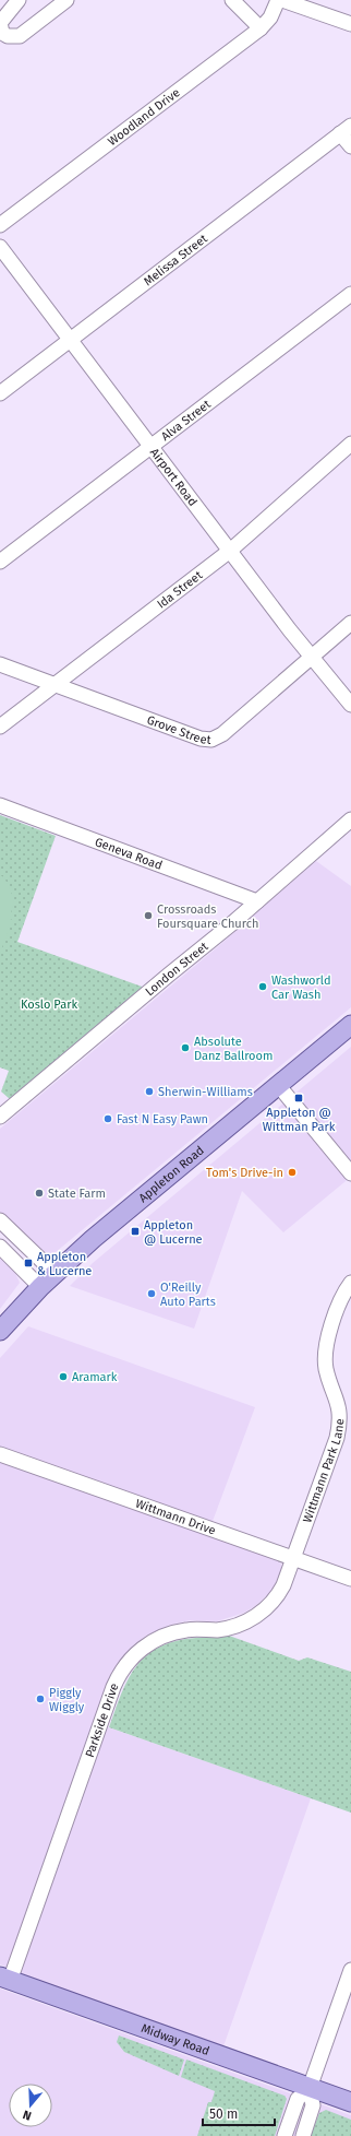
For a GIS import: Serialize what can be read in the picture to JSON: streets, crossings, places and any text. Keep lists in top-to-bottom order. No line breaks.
{"streets":{"main road":["Appleton Road","Midway Road"],"street":["Woodland Drive","Melissa Street","Alva Street","Airport Road","Ida Street","Grove Street","Geneva Road","London Street","Wittmann Park Lane","Wittmann Drive","Parkside Drive"]},"crossings":[["Melissa Street","Airport Road"],["Alva Street","Airport Road"],["Airport Road","Ida Street"],["Airport Road","Grove Street"],["Ida Street","Grove Street"],["Geneva Road","London Street"],["Wittmann Park Lane","Wittmann Drive"],["Wittmann Park Lane","Parkside Drive"],["Wittmann Drive","Parkside Drive"],["Parkside Drive","Midway Road"]],"parks":["Koslo Park"],"places":{"other":["Crossroads Foursquare Church","Washworld Car Wash","Absolute Danz Ballroom","Sherwin-Williams","Fast N Easy Pawn","Tom's Drive-in","State Farm","O'Reilly Auto Parts","Aramark","Piggly Wiggly"],"transit":["Appleton @ Wittman Park","Appleton @ Lucerne","Appleton & Lucerne"]},"scale_bar":"50 m","north":"bottom"}
